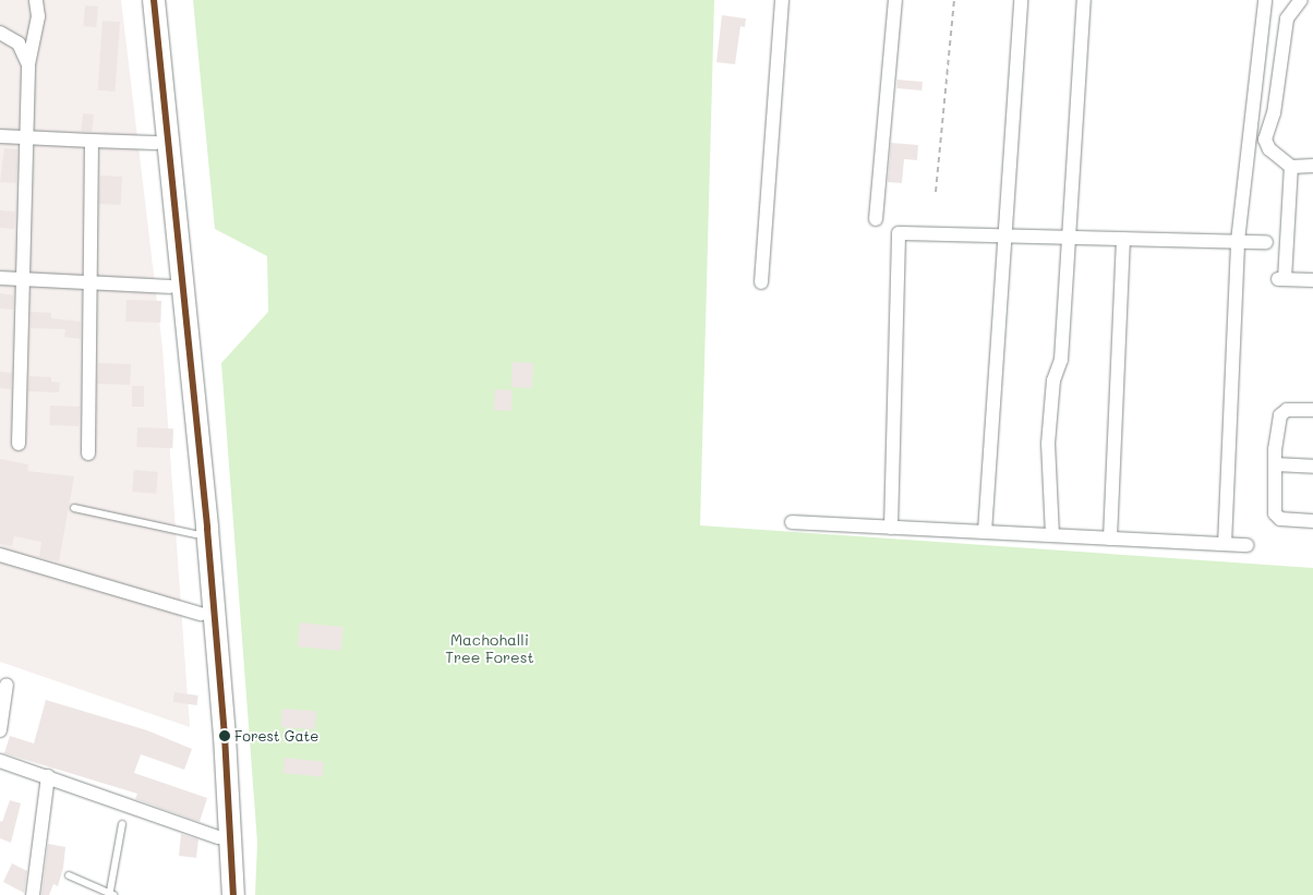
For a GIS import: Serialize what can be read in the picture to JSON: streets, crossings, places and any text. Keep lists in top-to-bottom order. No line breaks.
{"parks":["Machohalli Tree Forest"],"places":["Forest Gate"]}
